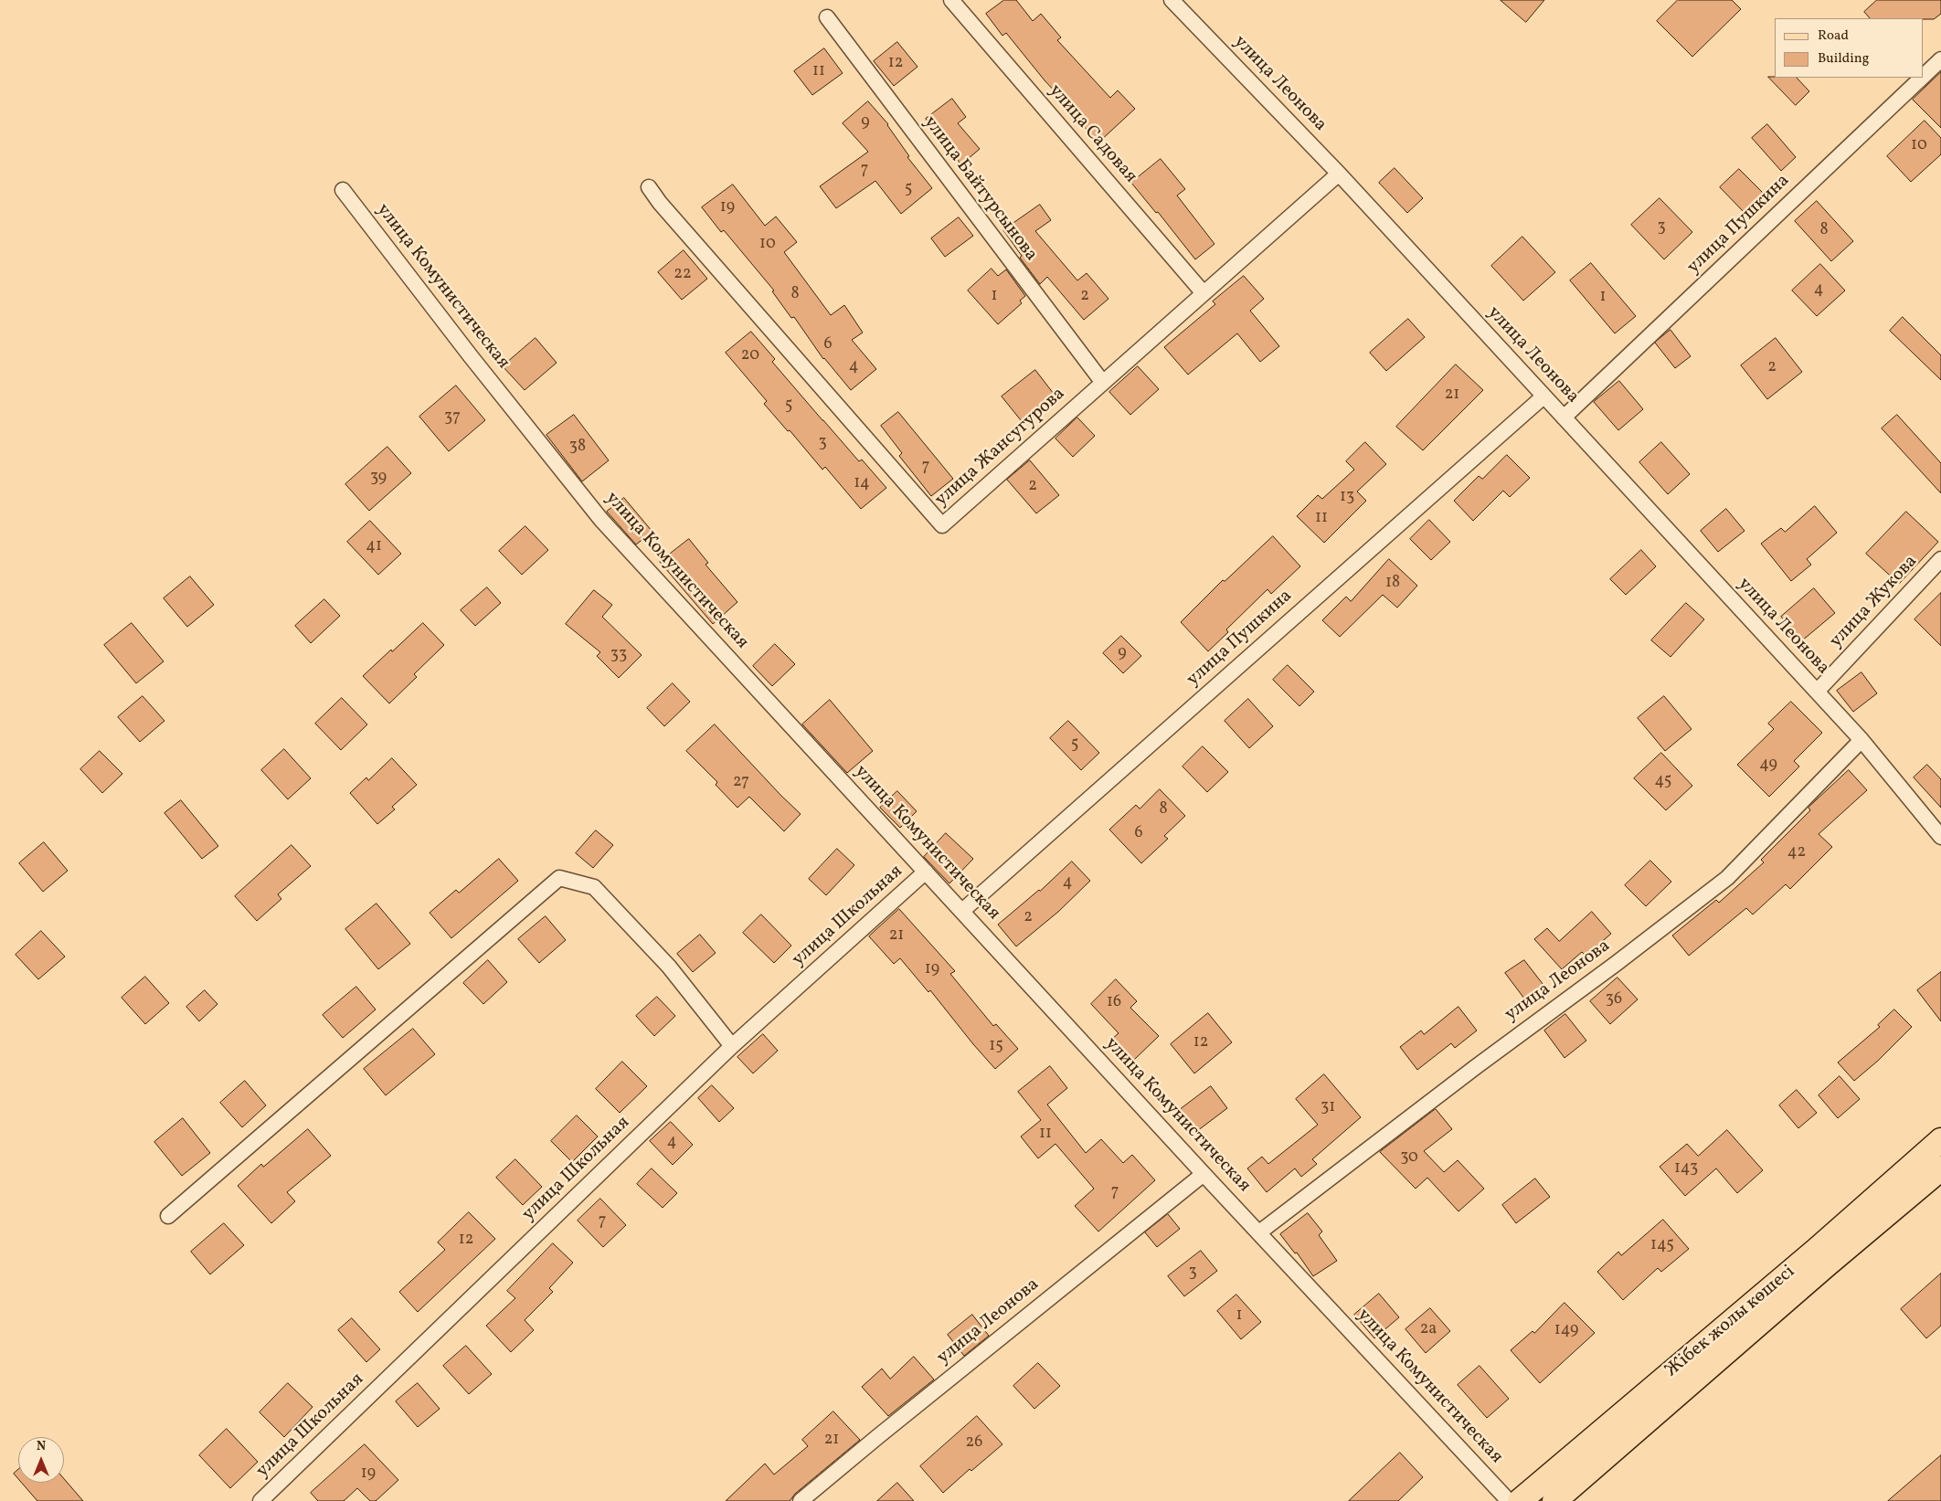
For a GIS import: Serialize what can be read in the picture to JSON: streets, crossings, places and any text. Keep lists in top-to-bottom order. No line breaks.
{"streets":{"main road":["Жібек жолы көшесі"],"street":["улица Леонова","улица Садовая","улица Байтурсынова","улица Пушкина","улица Комунистическая","улица Жансугурова","улица Жукова","улица Школьная"]},"crossings":[["улица Леонова","улица Пушкина"],["улица Леонова","улица Комунистическая"],["улица Леонова","улица Жансугурова"],["улица Леонова","улица Жукова"],["улица Садовая","улица Жансугурова"],["улица Байтурсынова","улица Жансугурова"],["улица Пушкина","улица Комунистическая"],["улица Комунистическая","улица Школьная"]],"house_numbers":["12","11","9","10","7","5","19","3","8","10","22","4","8","1","2","1","6","20","4","2","21","5","37","3","38","7","39","14","2","13","11","41","18","9","33","5","49","45","27","8","6","42","4","2","21","19","36","16","12","15","31","11","4","30","143","7","7","12","145","3","1","2а","149","21","26","19"],"legend":["Road","Building"],"north":"top"}
